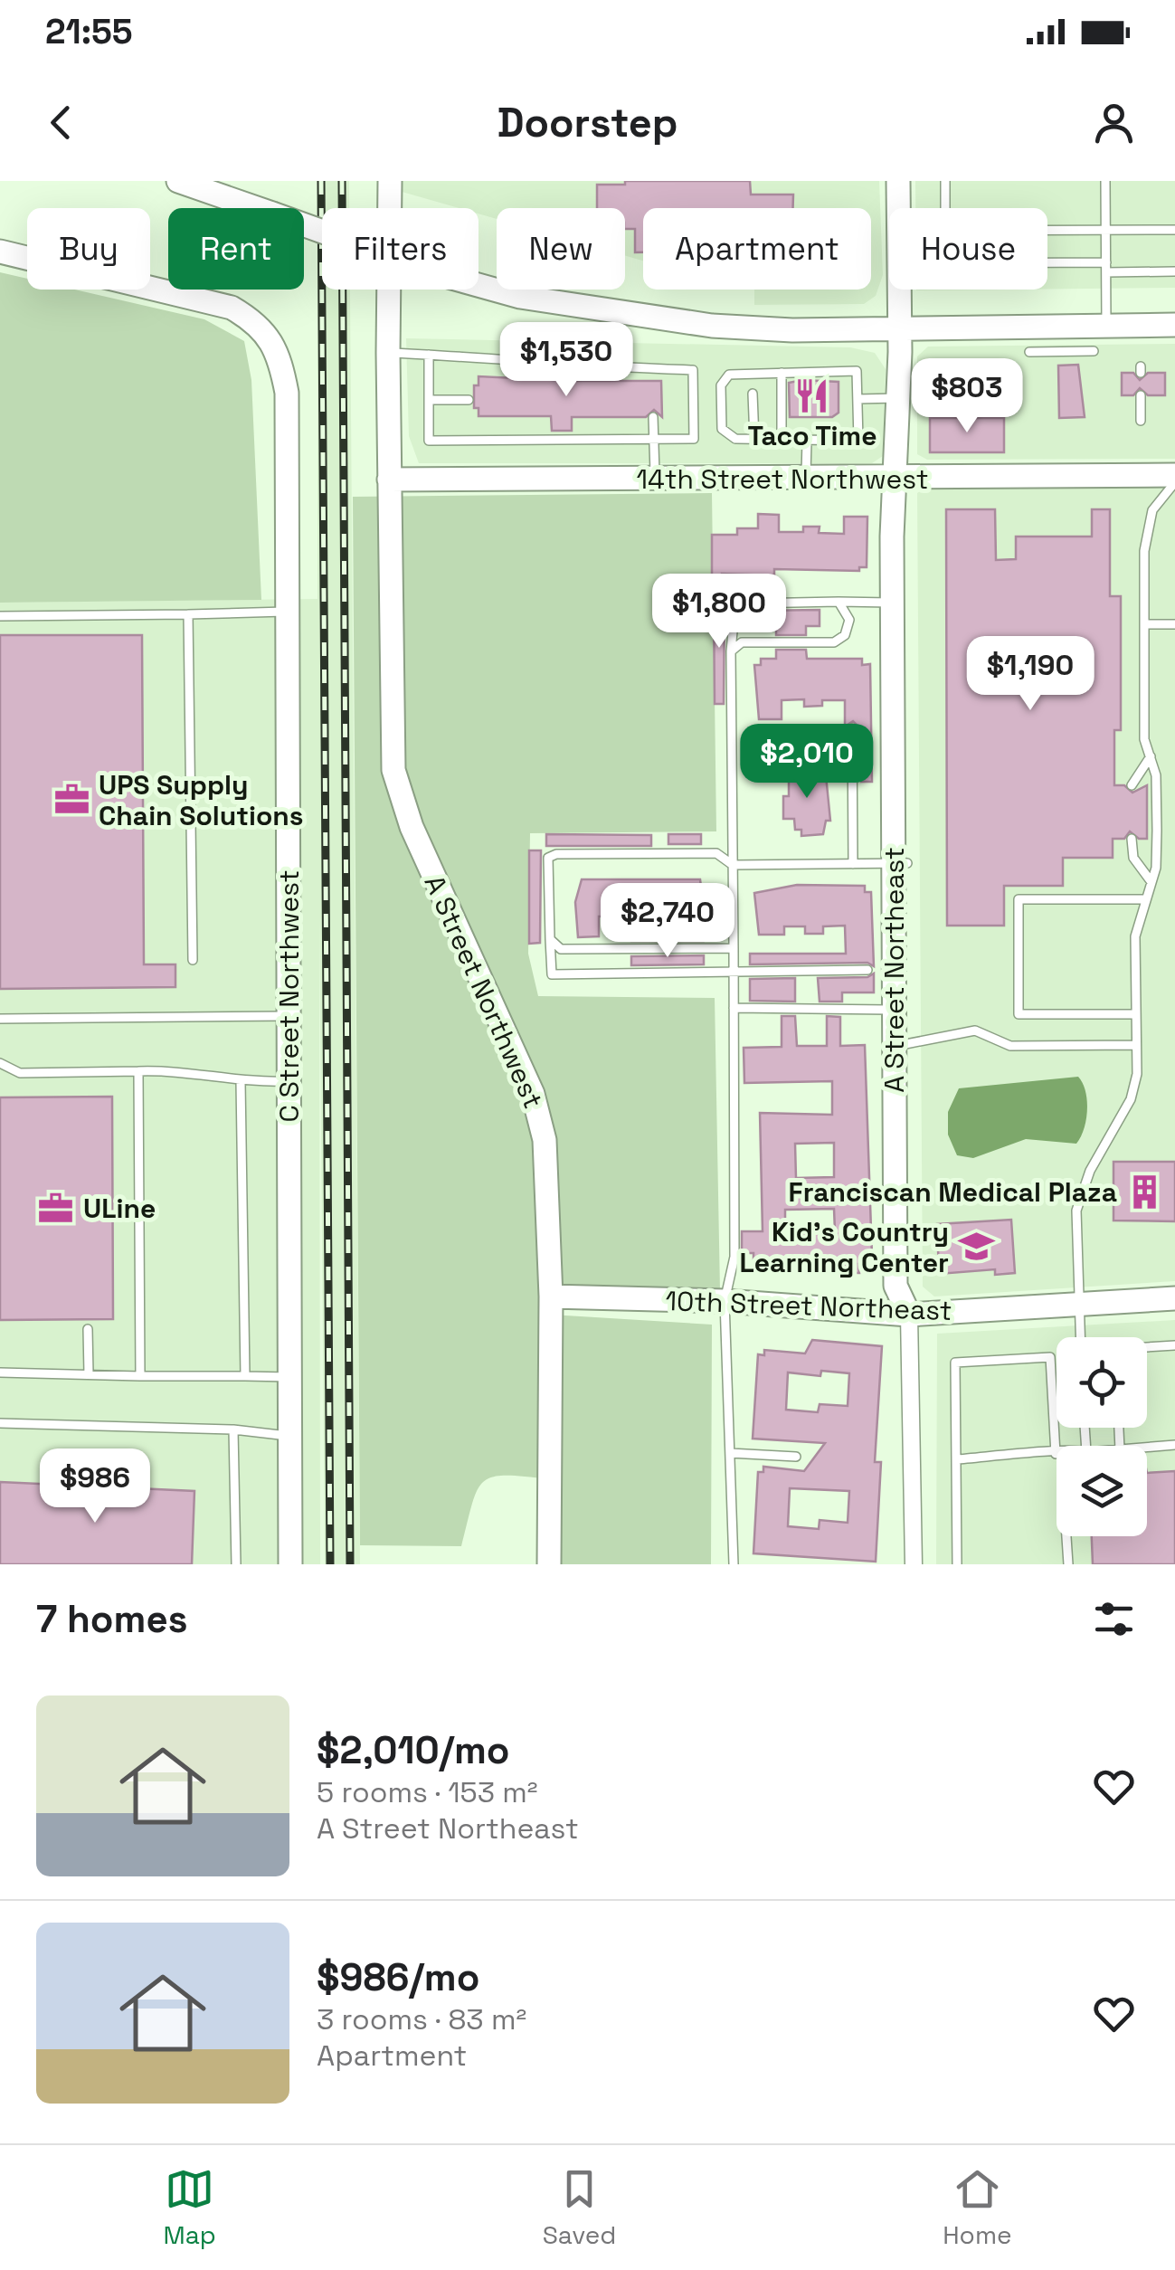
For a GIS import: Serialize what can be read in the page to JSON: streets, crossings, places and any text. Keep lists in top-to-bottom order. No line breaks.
{"streets":{"street":["14th Street Northwest","A Street Northeast","A Street Northwest","C Street Northwest","10th Street Northeast"]},"crossings":[["14th Street Northwest","A Street Northeast"],["14th Street Northwest","A Street Northwest"],["A Street Northeast","10th Street Northeast"],["A Street Northwest","10th Street Northeast"]],"places":{"restaurant":["Taco Time"],"office":["UPS Supply Chain Solutions","ULine"],"building":["Franciscan Medical Plaza"],"school or university":["Kid's Country Learning Center"]},"page":{"status":"21:55","header":"Doorstep","chip":["Buy","Rent","Filters","New","Apartment","House"],"price":["$1,530","$803","$1,800","$1,190","$2,010","$2,740","$986"],"heading":"7 homes","list":[{"name":"$2,010/mo","note":"5 rooms · 153 m² · A Street Northeast"},{"name":"$986/mo","note":"3 rooms · 83 m² · Apartment"}],"tabs":["Map","Saved","Home"]}}
